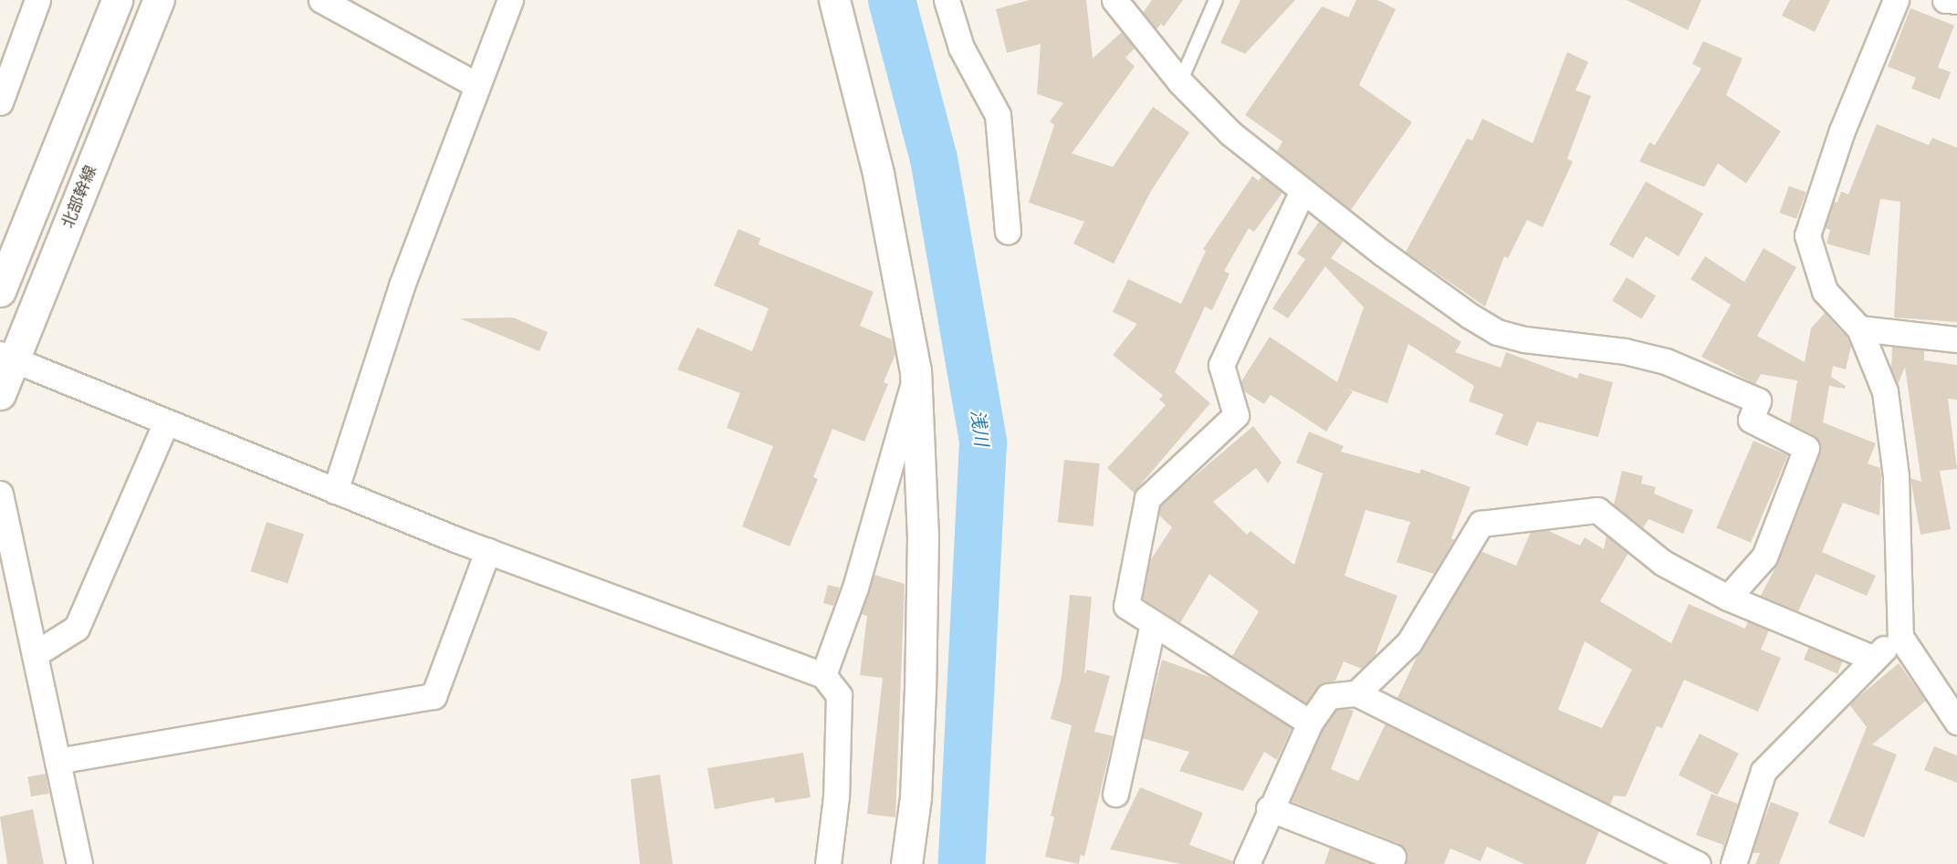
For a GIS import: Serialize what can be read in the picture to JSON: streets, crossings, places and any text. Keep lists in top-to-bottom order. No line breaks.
{"streets":{"street":["北部幹線"]},"water":["浅川"]}
